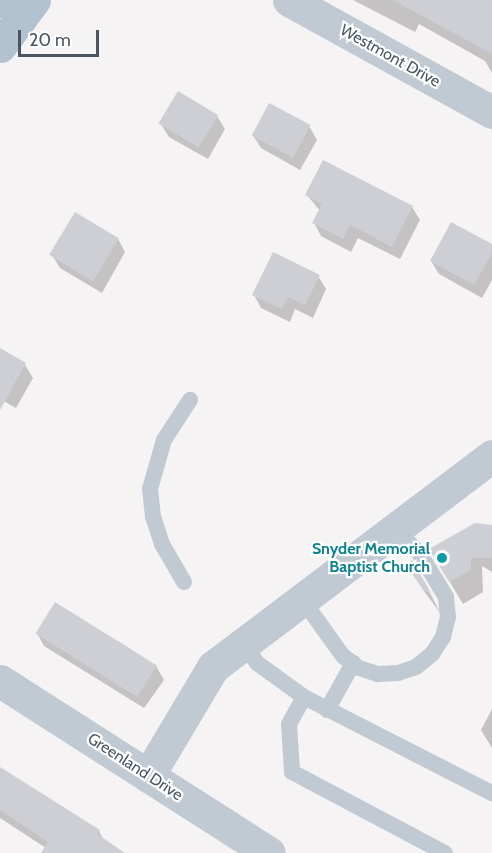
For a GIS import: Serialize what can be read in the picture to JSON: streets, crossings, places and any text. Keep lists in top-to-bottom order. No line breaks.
{"streets":{"street":["Westmont Drive","Greenland Drive"]},"places":["Snyder Memorial Baptist Church"],"scale_bar":"20 m"}
